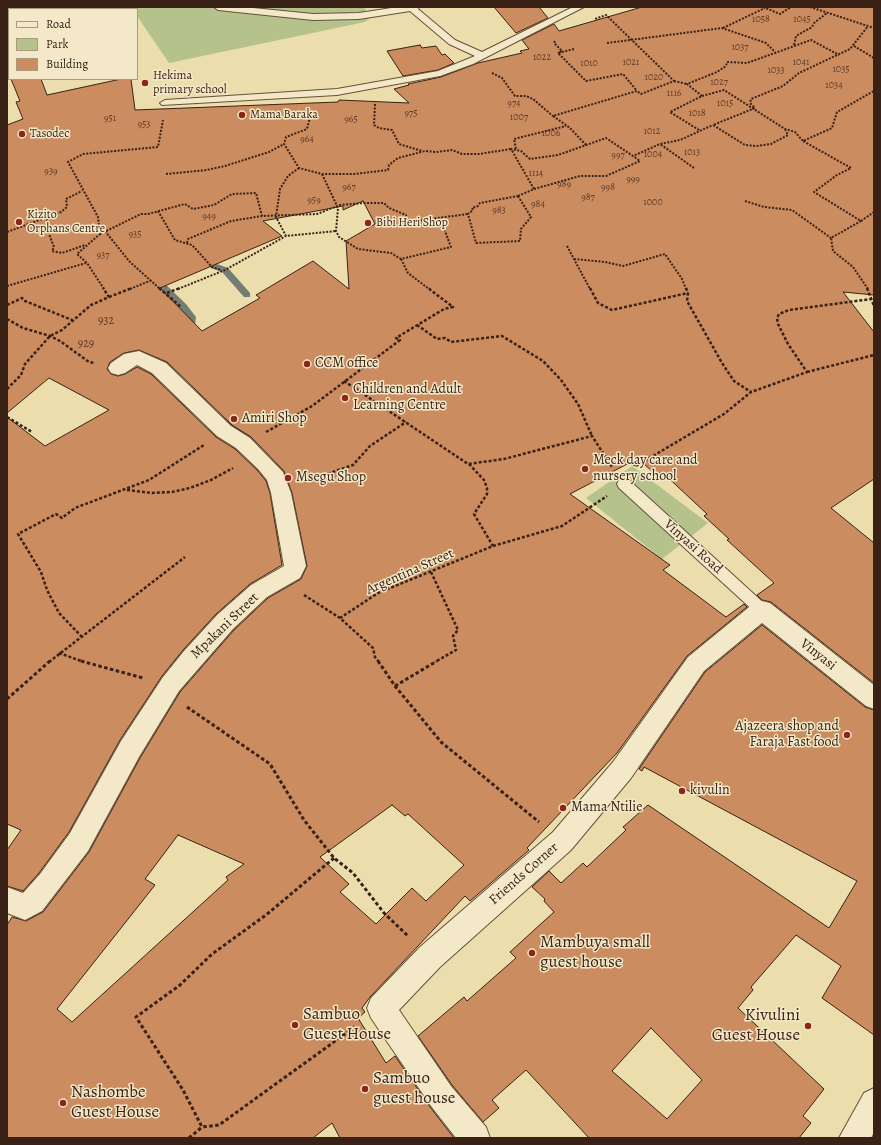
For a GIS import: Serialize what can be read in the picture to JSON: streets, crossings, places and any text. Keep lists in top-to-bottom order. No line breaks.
{"streets":{"street":["Mpakani Street","Vinyasi","Friends Corner"],"lane":["Vinyasi Road"],"path":["Argentina Street"]},"crossings":[["Vinyasi Road","Argentina Street"],["Vinyasi Road","Vinyasi"],["Vinyasi Road","Friends Corner"],["Vinyasi","Friends Corner"]],"places":["Hekima primary school","Mama Baraka","Tasodec","Kizito Orphans Centre","Bibi Heri Shop","CCM office","Children and Adult Learning Centre","Amiri Shop","Meck day care and nursery school","Msegu Shop","Ajazeera shop and Faraja Fast food","kivulin","Mama Ntilie","Mambuya small guest house","Sambuo Guest House","Kivulini Guest House","Sambuo guest house","Nashombe Guest House"],"house_numbers":["1058","1045","1037","1022","1021","1041","1010","1035","1033","1020","1027","1034","1116","974","1015","975","1018","1007","951","965","953","1012","1006","964","1013","1004","997","939","1114","999","989","967","998","987","959","1000","984","983","949","935","937","932","929"],"legend":["Road","Park","Building"]}
